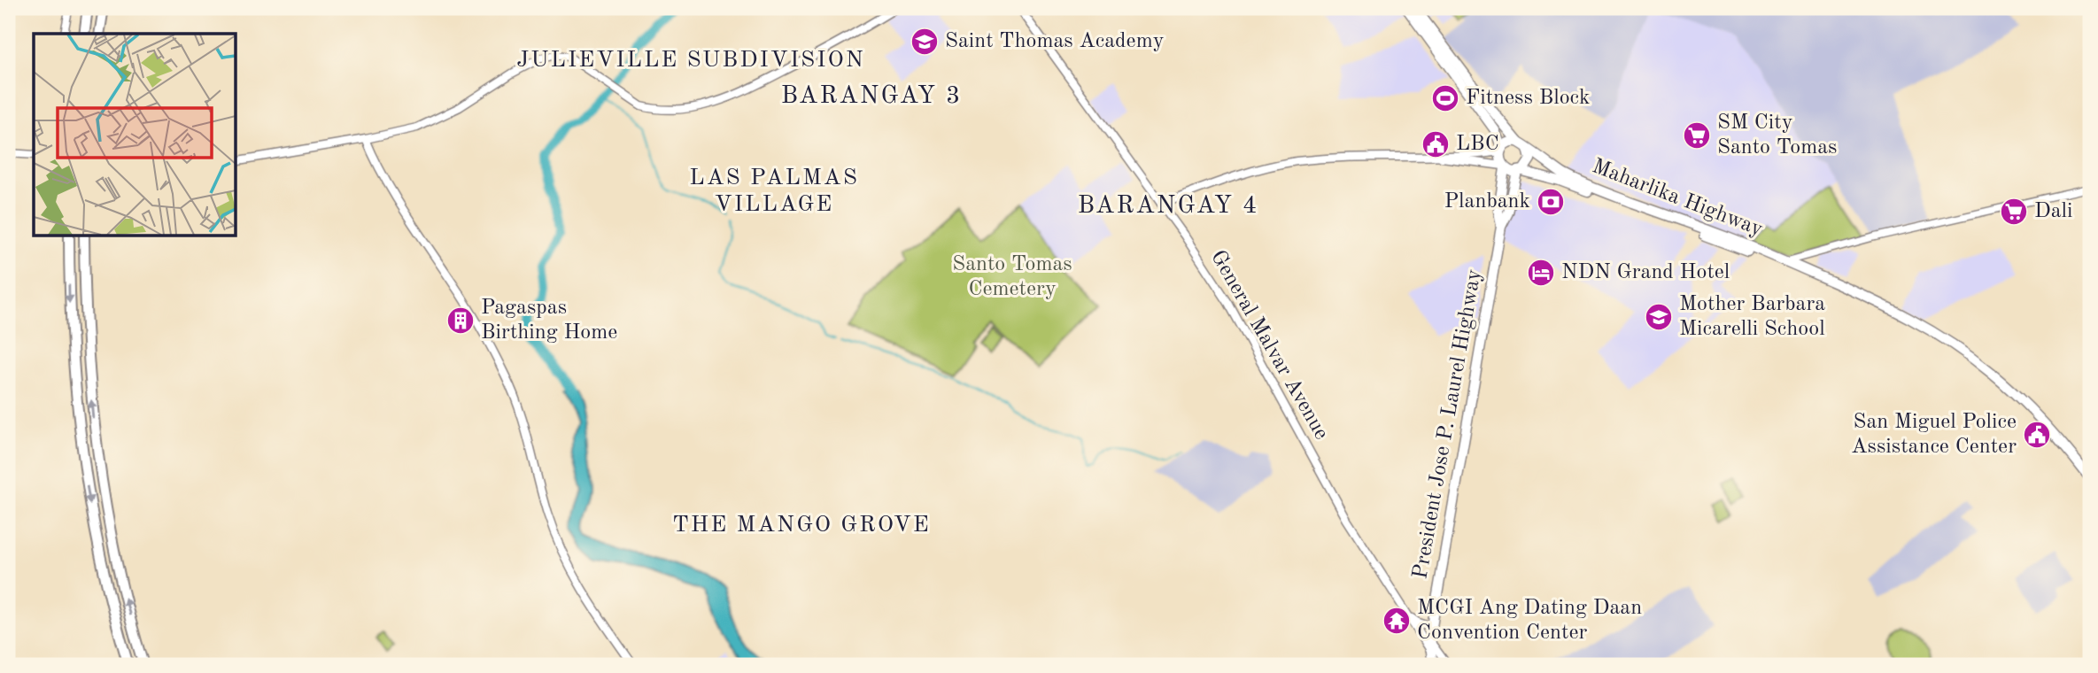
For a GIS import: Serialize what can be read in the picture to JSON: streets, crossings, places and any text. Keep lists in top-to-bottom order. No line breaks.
{"streets":{"highway":["Maharlika Highway","President Jose P. Laurel Highway"],"main road":["General Malvar Avenue"]},"crossings":[["Maharlika Highway","President Jose P. Laurel Highway"],["General Malvar Avenue","President Jose P. Laurel Highway"]],"districts":["JULIEVILLE SUBDIVISION","BARANGAY 3","LAS PALMAS VILLAGE","BARANGAY 4","THE MANGO GROVE"],"parks":["Santo Tomas Cemetery"],"places":{"school or university":["Saint Thomas Academy","Mother Barbara Micarelli School"],"sports":["Fitness Block"],"supermarket":["SM City Santo Tomas","Dali"],"public building":["LBC","San Miguel Police Assistance Center"],"bank":["Planbank"],"hotel":["NDN Grand Hotel"],"building":["Pagaspas Birthing Home"],"temple":["MCGI Ang Dating Daan Convention Center"]}}
